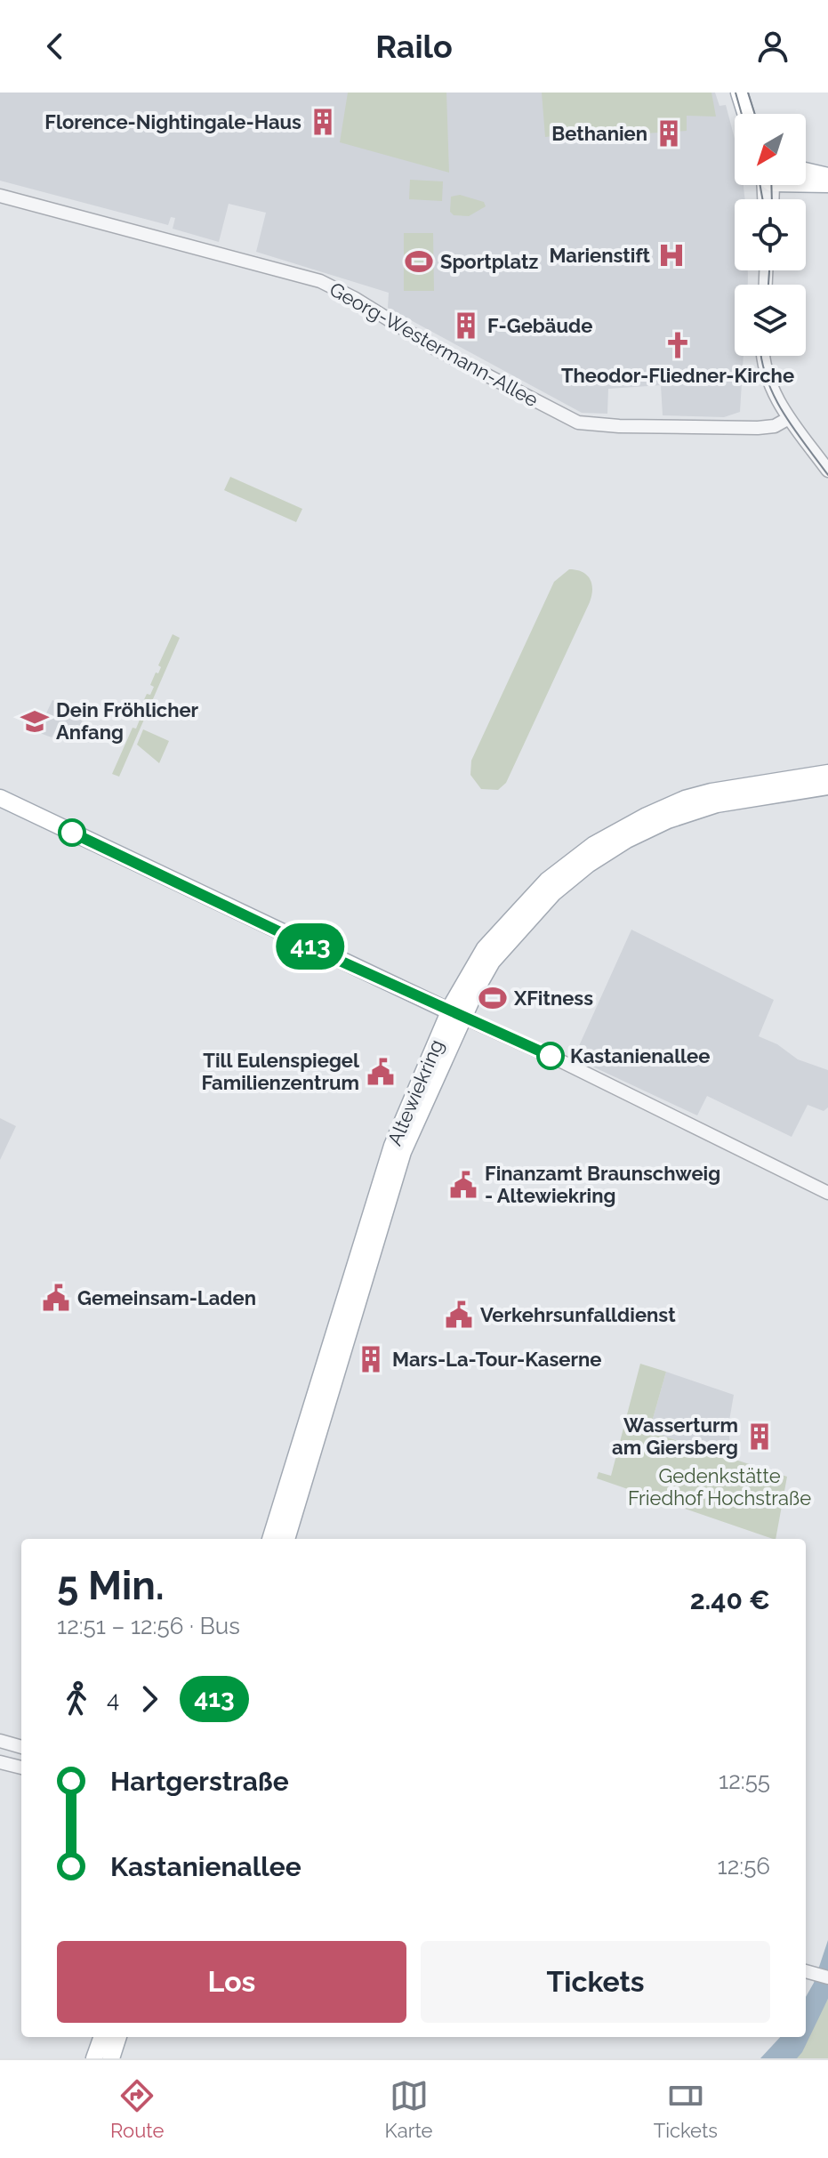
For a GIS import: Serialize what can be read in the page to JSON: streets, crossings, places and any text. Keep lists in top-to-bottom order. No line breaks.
{"streets":{"main road":["Altewiekring"],"street":["Georg-Westermann-Allee"]},"parks":["Gedenkstätte Friedhof Hochstraße"],"places":{"building":["Florence-Nightingale-Haus","Bethanien","F-Gebäude","Mars-La-Tour-Kaserne","Wasserturm am Giersberg"],"hospital":["Marienstift"],"sports":["Sportplatz","XFitness"],"church":["Theodor-Fliedner-Kirche"],"school or university":["Dein Fröhlicher Anfang"],"other":["Kastanienallee"],"public building":["Till Eulenspiegel Familienzentrum","Finanzamt Braunschweig - Altewiekring","Gemeinsam-Laden","Verkehrsunfalldienst"]},"lines":["bus line 413"],"north":"bottom left","page":{"header":"Railo","on_map":"413","heading":["5 Min.","12:51 – 12:56 · Bus","2.40 €"],"legs":["4","413"],"list":[{"name":"Hartgerstraße","value":"12:55"},{"name":"Kastanienallee","value":"12:56"}],"buttons":["Los","Tickets"],"tabs":["Route","Karte","Tickets"]}}
